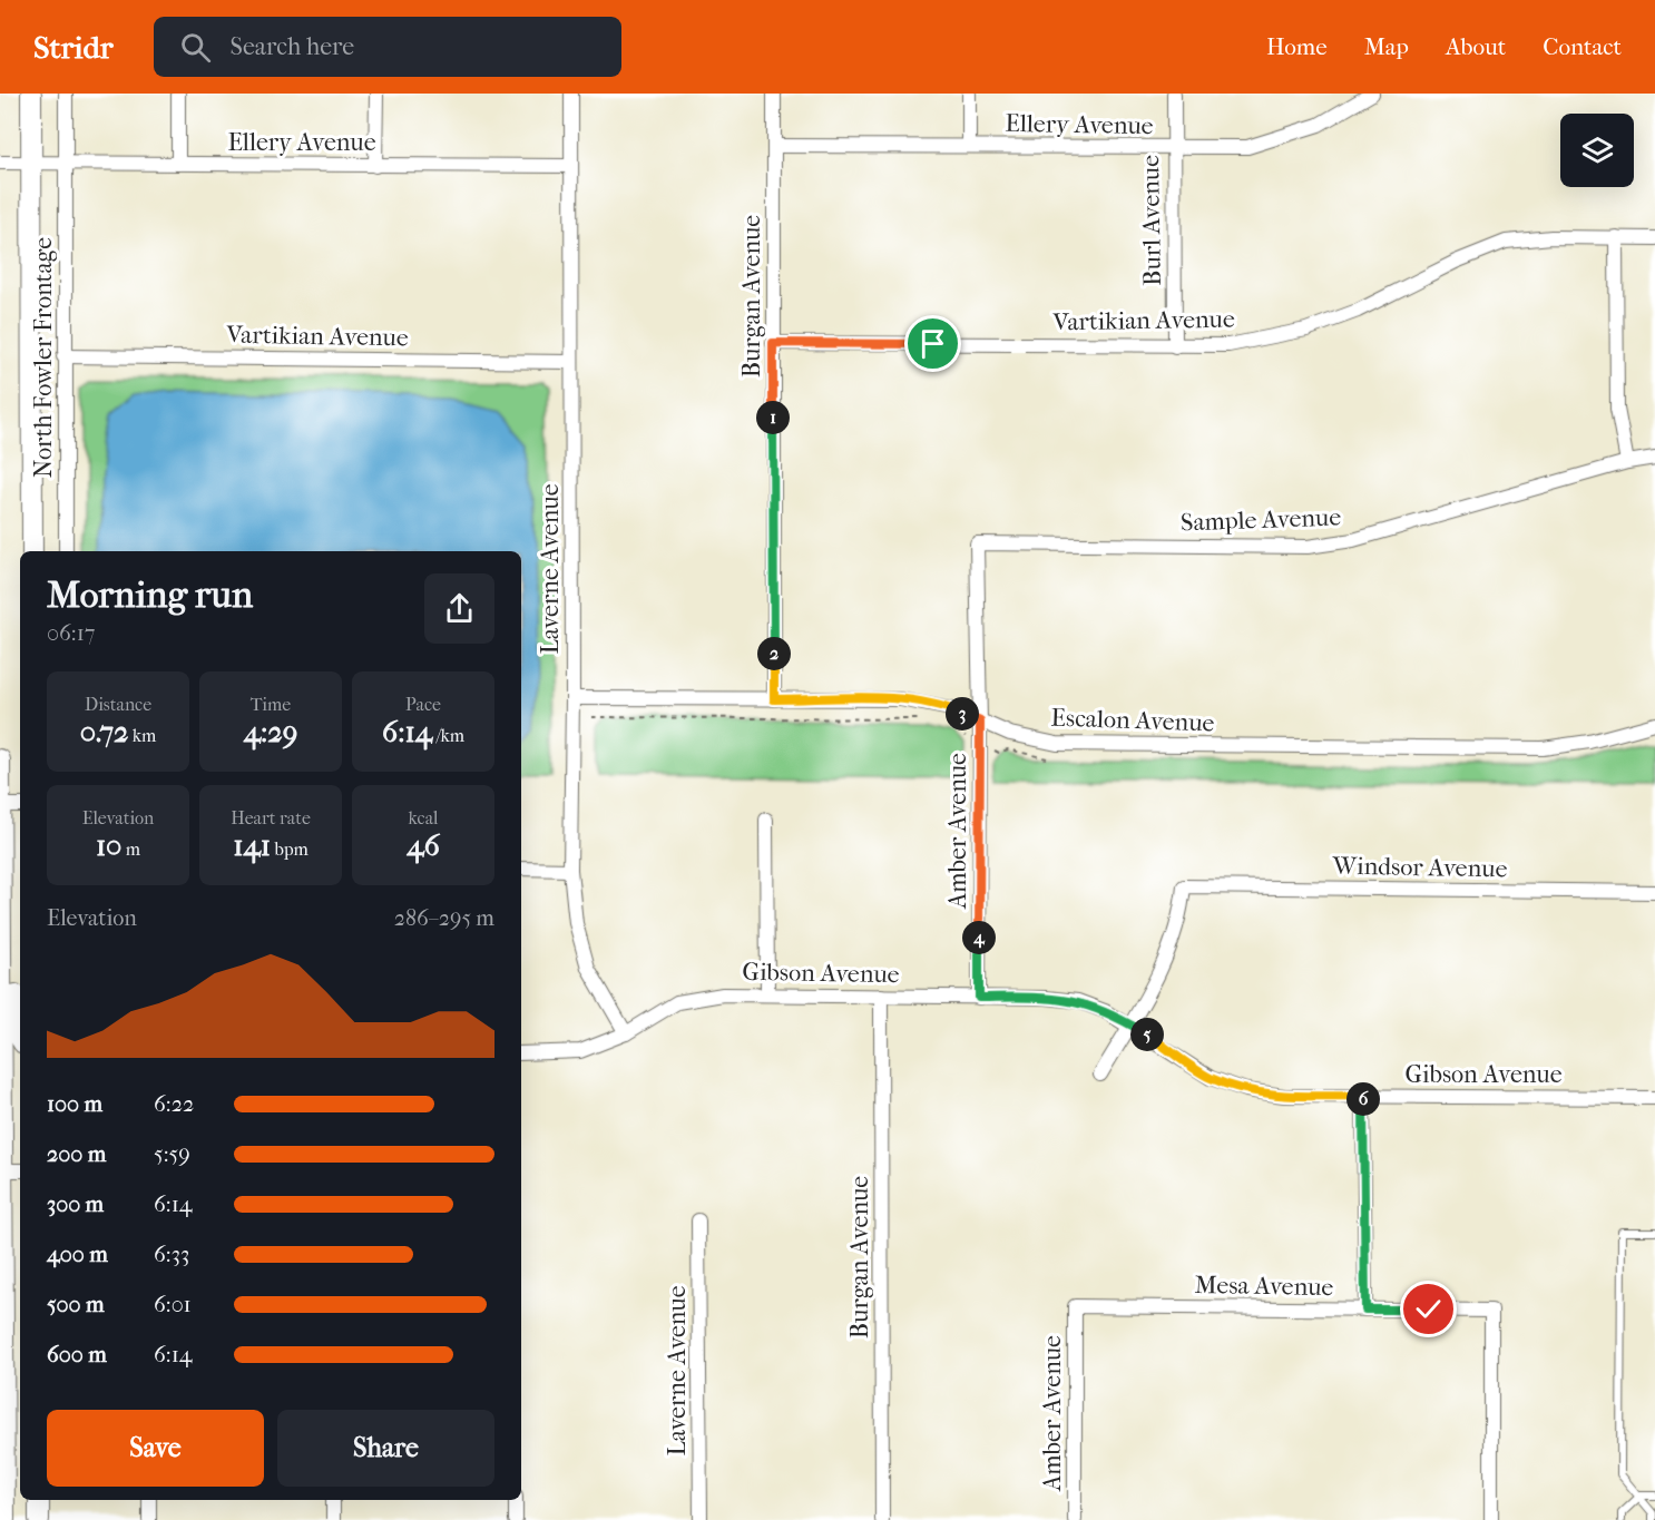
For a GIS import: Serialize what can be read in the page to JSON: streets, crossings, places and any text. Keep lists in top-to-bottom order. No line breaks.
{"streets":{"street":["Ellery Avenue","Burl Avenue","Burgan Avenue","Vartikian Avenue","North Fowler Frontage","Sample Avenue","Laverne Avenue","Escalon Avenue","Amber Avenue","Windsor Avenue","Gibson Avenue","Mesa Avenue"]},"crossings":[["Ellery Avenue","Burl Avenue"],["Ellery Avenue","Burgan Avenue"],["Ellery Avenue","North Fowler Frontage"],["Ellery Avenue","Laverne Avenue"],["Burl Avenue","Vartikian Avenue"],["Burgan Avenue","Vartikian Avenue"],["Burgan Avenue","Escalon Avenue"],["Burgan Avenue","Gibson Avenue"],["Vartikian Avenue","North Fowler Frontage"],["Vartikian Avenue","Laverne Avenue"],["Sample Avenue","Amber Avenue"],["Laverne Avenue","Escalon Avenue"],["Laverne Avenue","Gibson Avenue"],["Escalon Avenue","Amber Avenue"],["Amber Avenue","Gibson Avenue"],["Amber Avenue","Mesa Avenue"],["Windsor Avenue","Gibson Avenue"]],"page":{"header":"Stridr","search":"Search here","nav":["Home","Map","About","Contact"],"pins":["1","2","3","4","5","6"],"heading":["Morning run","06:17"],"stats":[["Distance","0.72 km"],["Time","4:29"],["Pace","6:14 /km"],["Elevation","10 m"],["Heart rate","141 bpm"],["kcal","46"]],"chart":["Elevation","286–295 m"],"list":[{"name":"100 m","note":"6:22"},{"name":"200 m","note":"5:59"},{"name":"300 m","note":"6:14"},{"name":"400 m","note":"6:33"},{"name":"500 m","note":"6:01"},{"name":"600 m","note":"6:14"}],"buttons":["Save","Share"]}}
